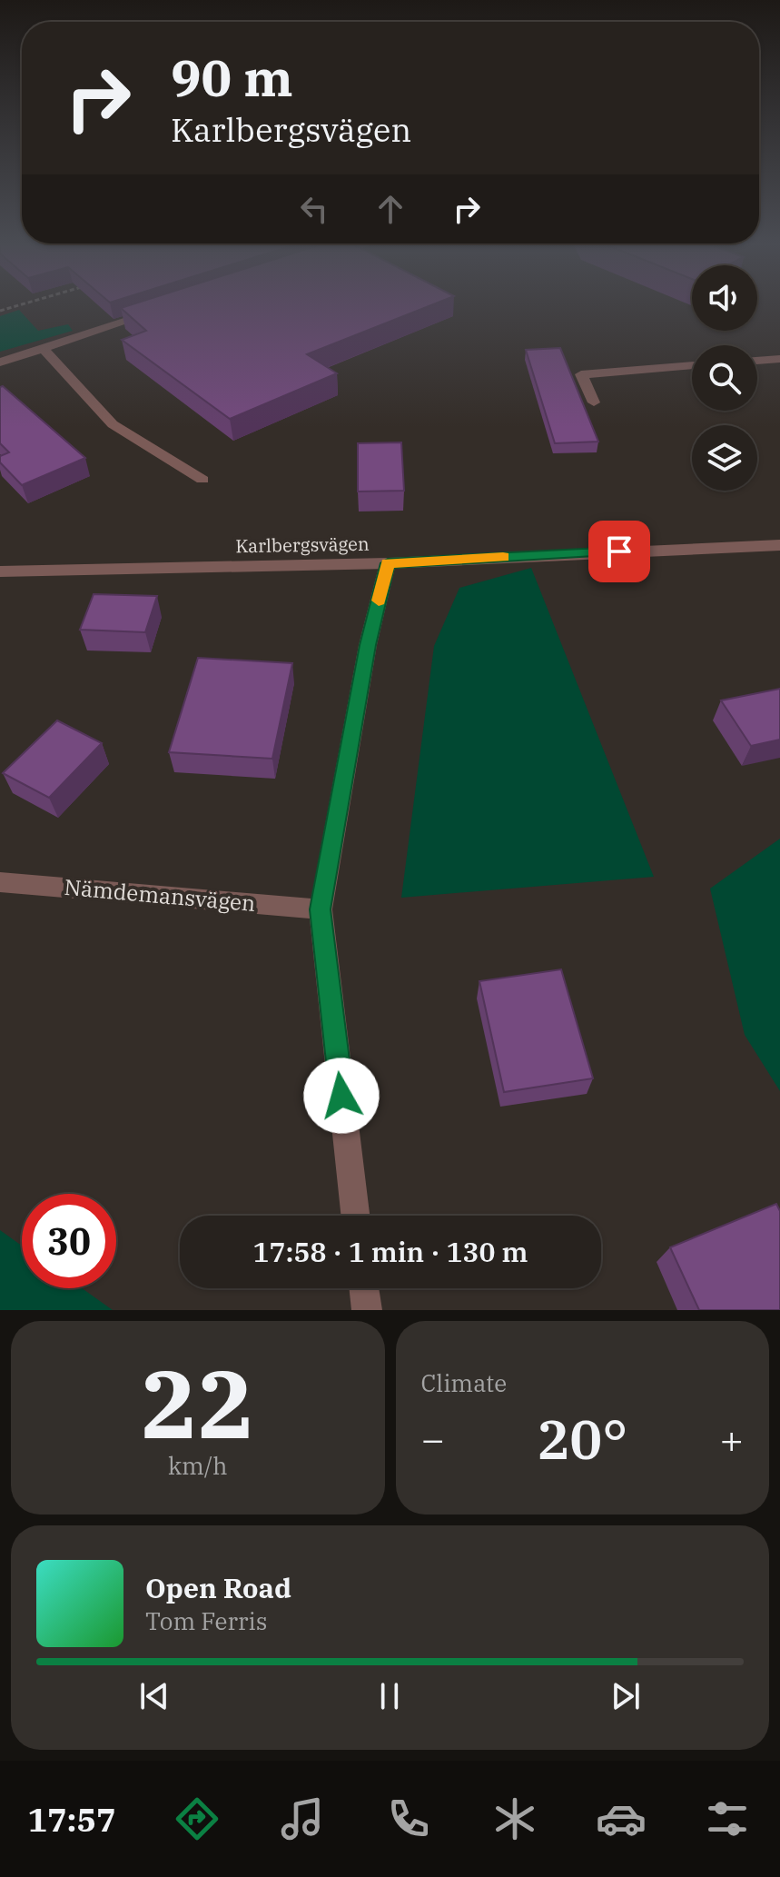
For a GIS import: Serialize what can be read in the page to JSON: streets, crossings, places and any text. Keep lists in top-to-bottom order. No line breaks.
{"streets":{"street":["Karlbergsvägen","Nämdemansvägen"]},"page":{"turn":["90 m","Karlbergsvägen"],"limit":"30","trip":"17:58 · 1 min · 130 m","tile":[["22","km/h"],"Climate"],"heat":["−","20°","+"],"song":["Open Road","Tom Ferris"],"tabs":"17:57"}}
